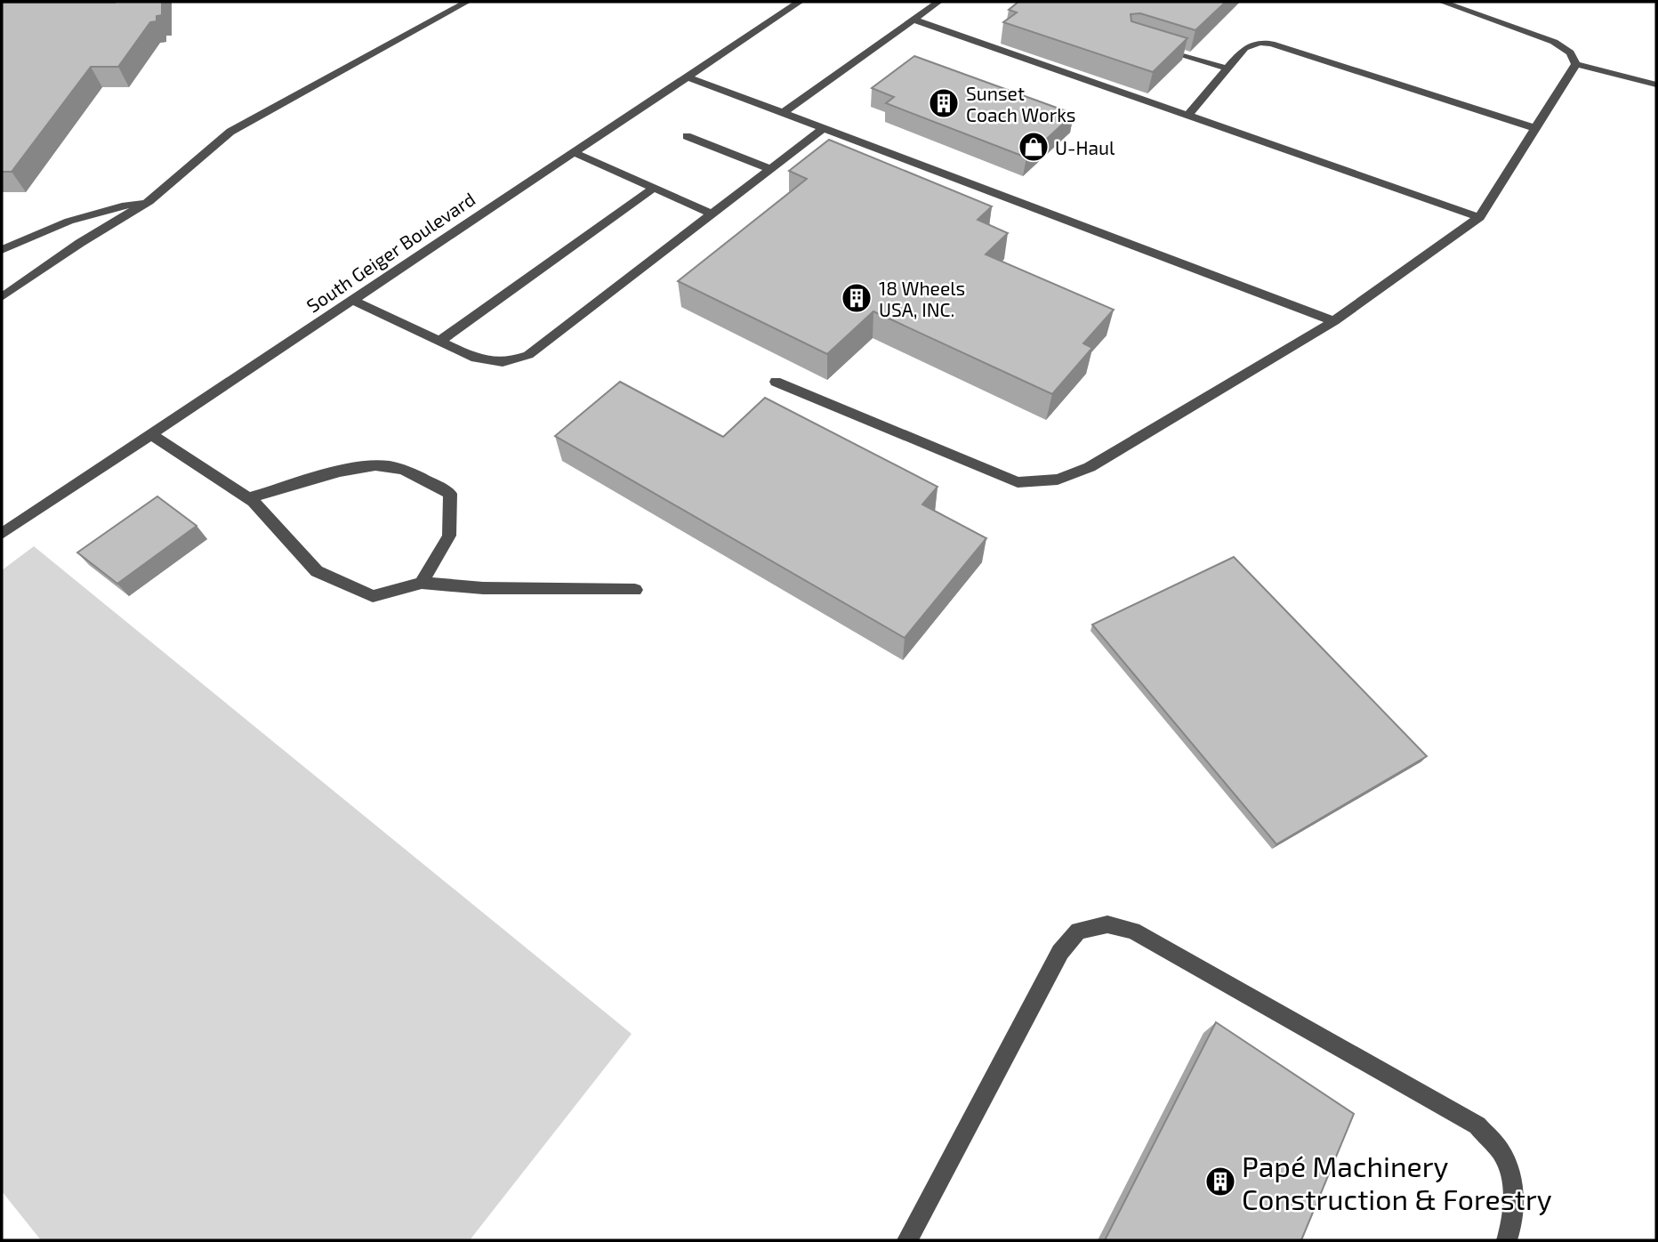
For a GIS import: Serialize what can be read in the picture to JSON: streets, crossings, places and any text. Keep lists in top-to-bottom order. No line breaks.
{"streets":{"street":["South Geiger Boulevard"]},"places":{"building":["Sunset Coach Works","18 Wheels USA, INC.","Papé Machinery Construction & Forestry"],"shop":["U-Haul"]}}
